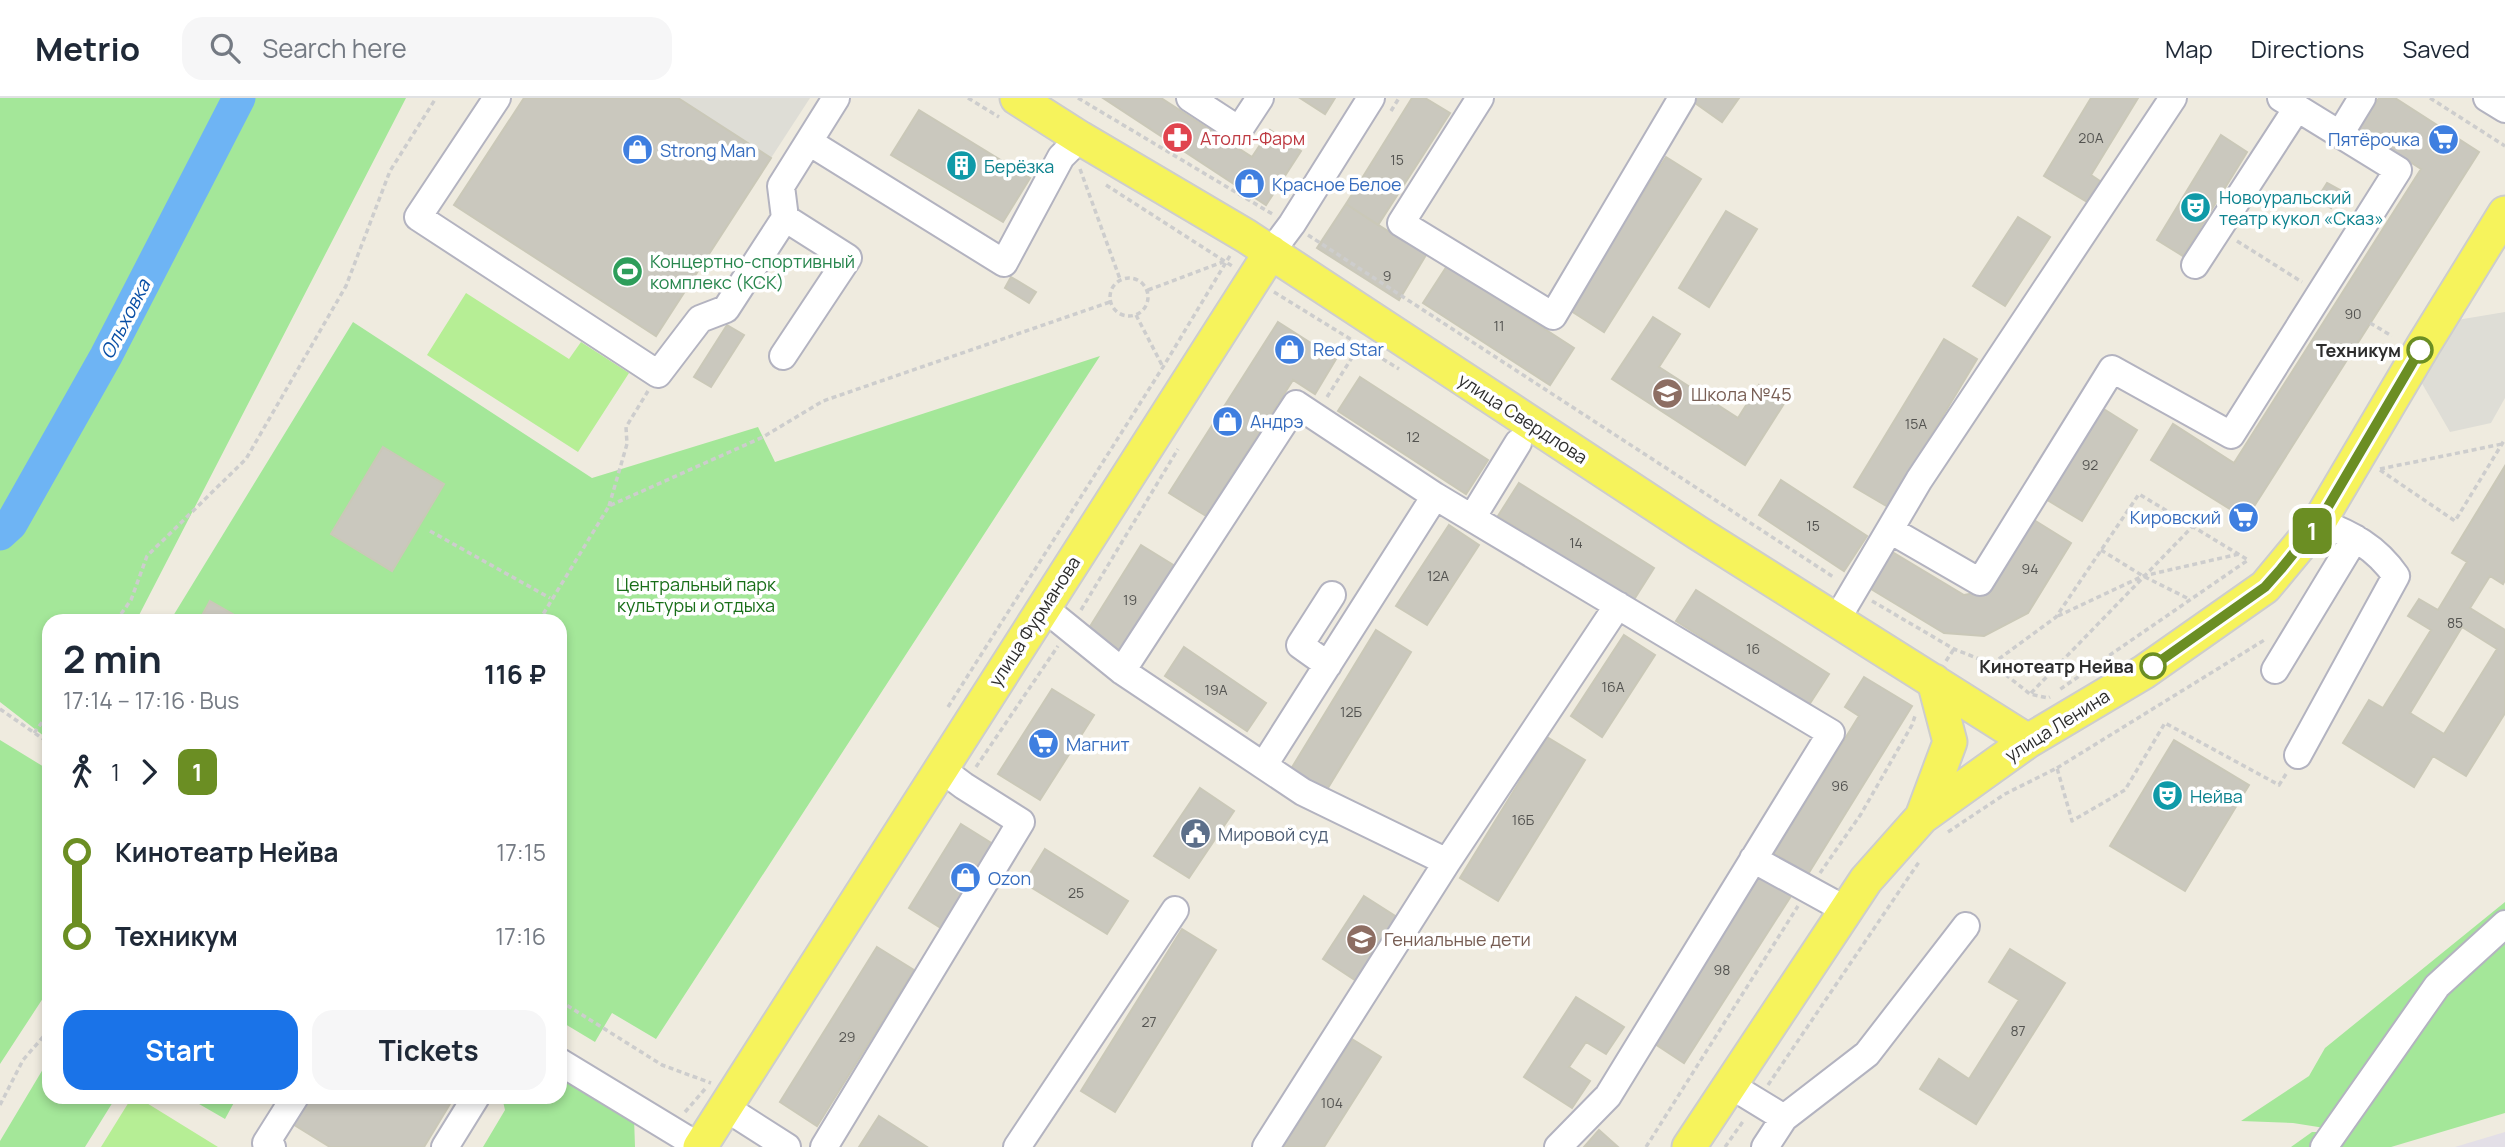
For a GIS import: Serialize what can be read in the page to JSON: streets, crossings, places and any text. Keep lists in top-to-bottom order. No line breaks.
{"streets":{"main road":["улица Свердлова","улица Фурманова","улица Ленина"]},"crossings":[["улица Свердлова","улица Фурманова"],["улица Свердлова","улица Ленина"]],"water":["Ольховка"],"parks":["Центральный парк культуры и отдыха"],"places":{"pharmacy":["Атолл-Фарм"],"supermarket":["Пятёрочка","Кировский","Магнит"],"shop":["Strong Man","Красное Белое","Red Star","Андрэ","Ozon"],"building":["Берёзка"],"theatre":["Новоуральский театр кукол «Сказ»","Нейва"],"sports":["Концертно-спортивный комплекс (КСК)"],"other":["Техникум","Кинотеатр Нейва"],"school or university":["Школа №45","Гениальные дети"],"public building":["Мировой суд"]},"lines":["bus line 1"],"house_numbers":["20А","15","9","90","11","15А","12","92","15","14","94","12А","19","85","16","16А","19А","12Б","96","16Б","25","98","27","87","29","104"],"page":{"header":"Metrio","search":"Search here","nav":["Map","Directions","Saved"],"on_map":"1","heading":["2 min","17:14 – 17:16 · Bus","116 ₽"],"legs":["1","1"],"list":[{"name":"Кинотеатр Нейва","value":"17:15"},{"name":"Техникум","value":"17:16"}],"buttons":["Start","Tickets"]}}
